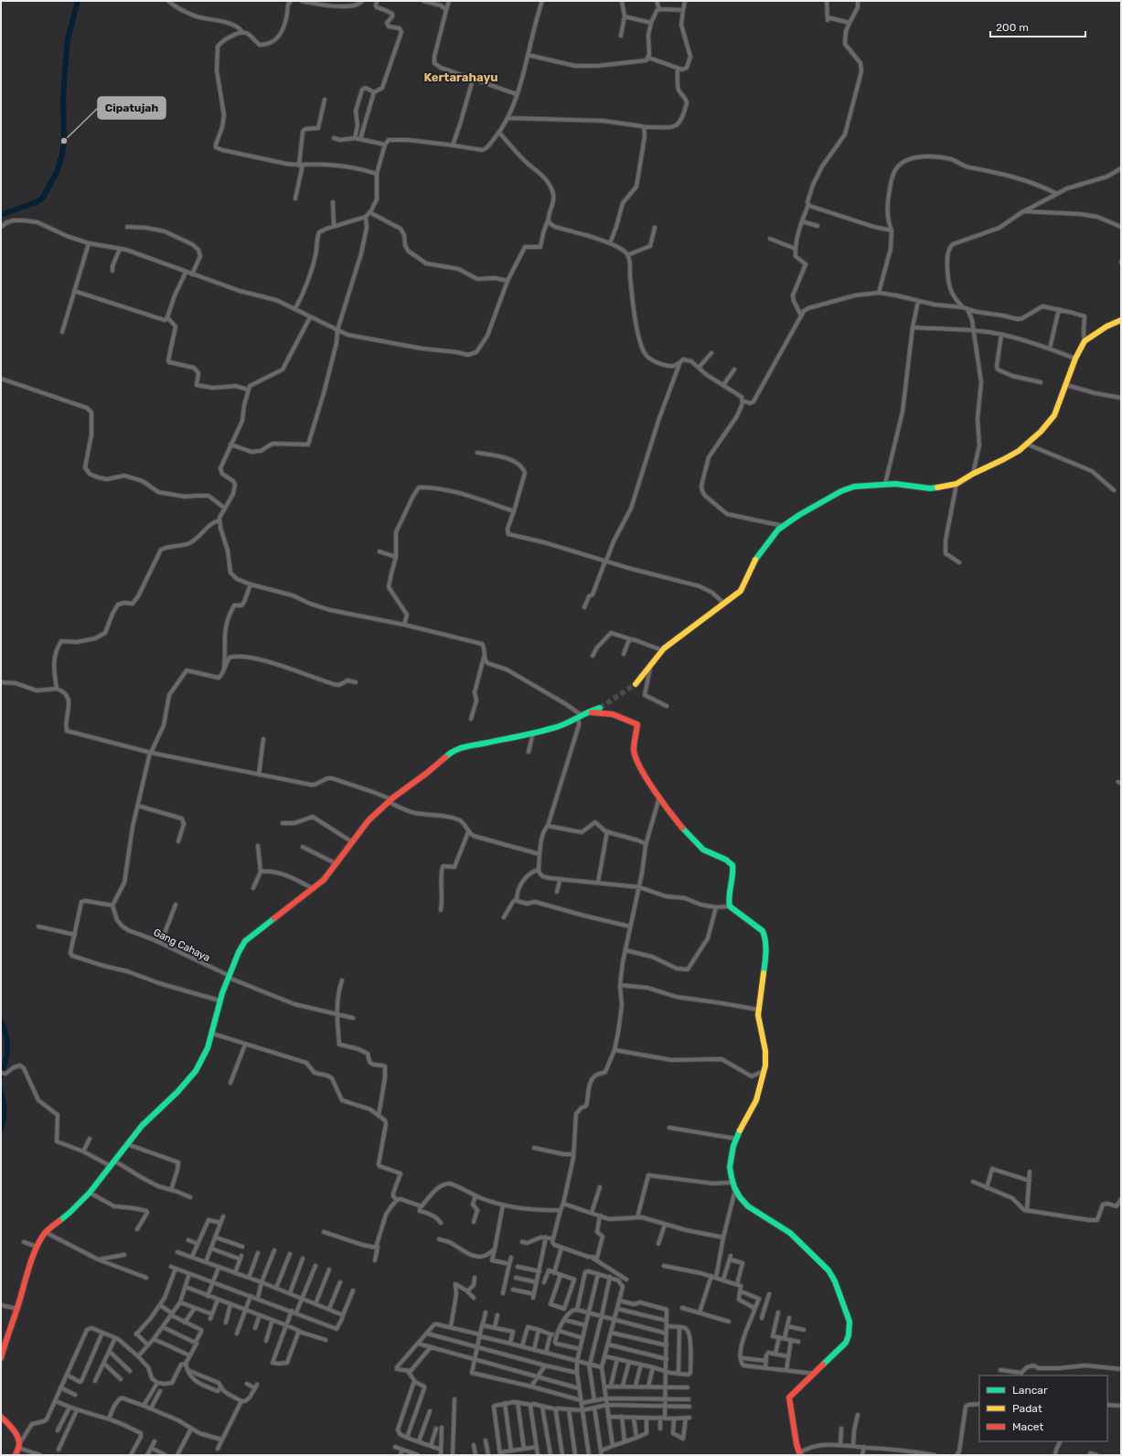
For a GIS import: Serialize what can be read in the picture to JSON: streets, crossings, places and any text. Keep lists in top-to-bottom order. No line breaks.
{"streets":{"street":["Gang Cahaya"]},"districts":["Kertarahayu"],"places":["Cipatujah"],"legend":["Lancar","Padat","Macet"],"scale_bar":"200 m"}
